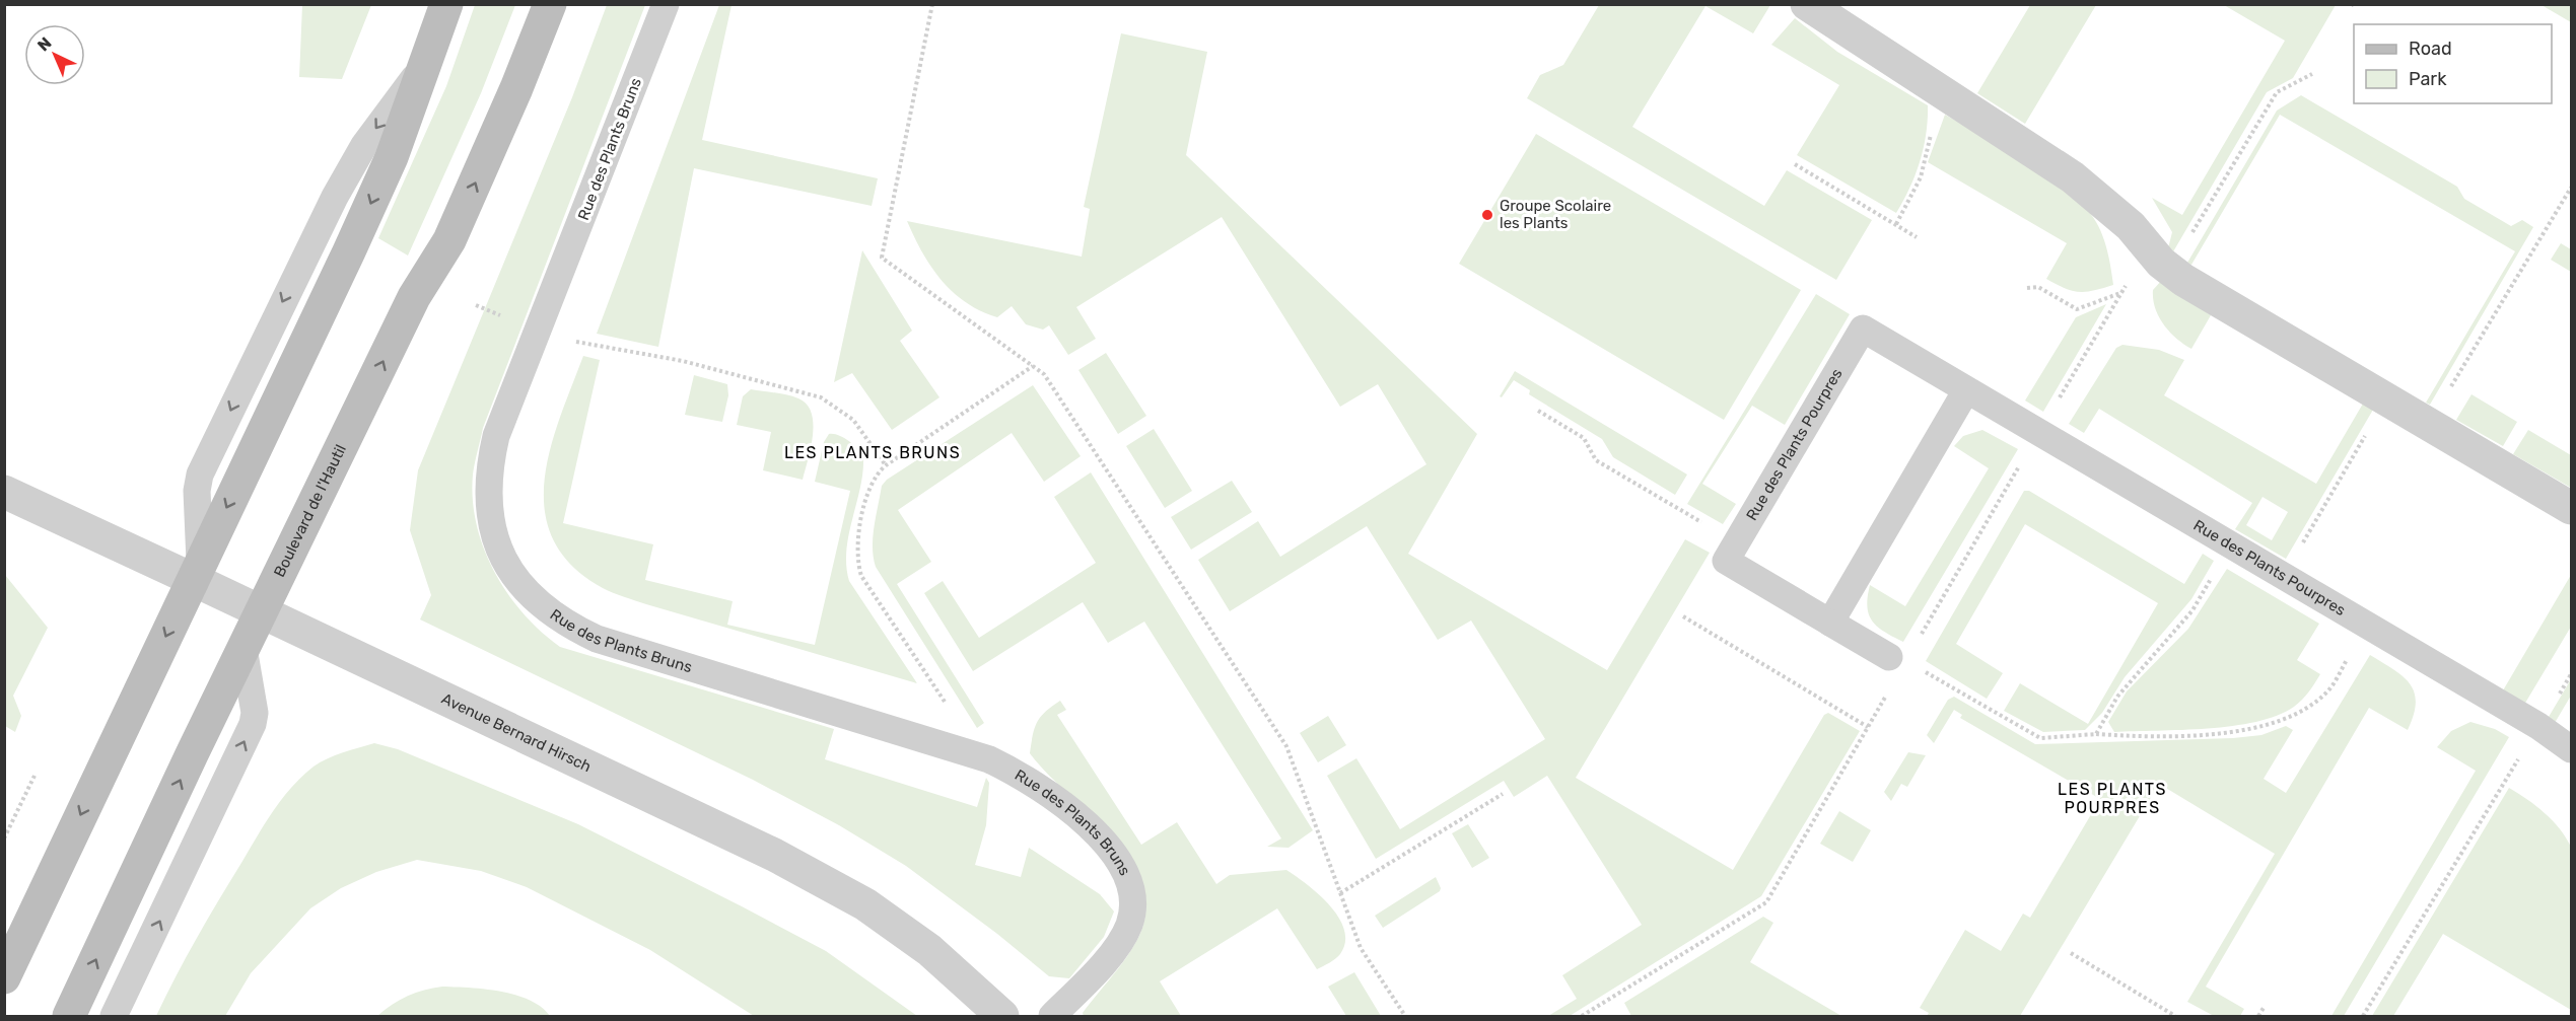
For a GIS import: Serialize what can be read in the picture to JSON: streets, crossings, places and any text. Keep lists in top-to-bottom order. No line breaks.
{"streets":{"main road":["Boulevard de l'Hautil"],"street":["Avenue Bernard Hirsch"],"lane":["Rue des Plants Bruns","Rue des Plants Pourpres"]},"crossings":[["Boulevard de l'Hautil","Avenue Bernard Hirsch"]],"districts":["LES PLANTS BRUNS","LES PLANTS POURPRES"],"places":["Groupe Scolaire les Plants"],"legend":["Road","Park"],"north":"top left"}
